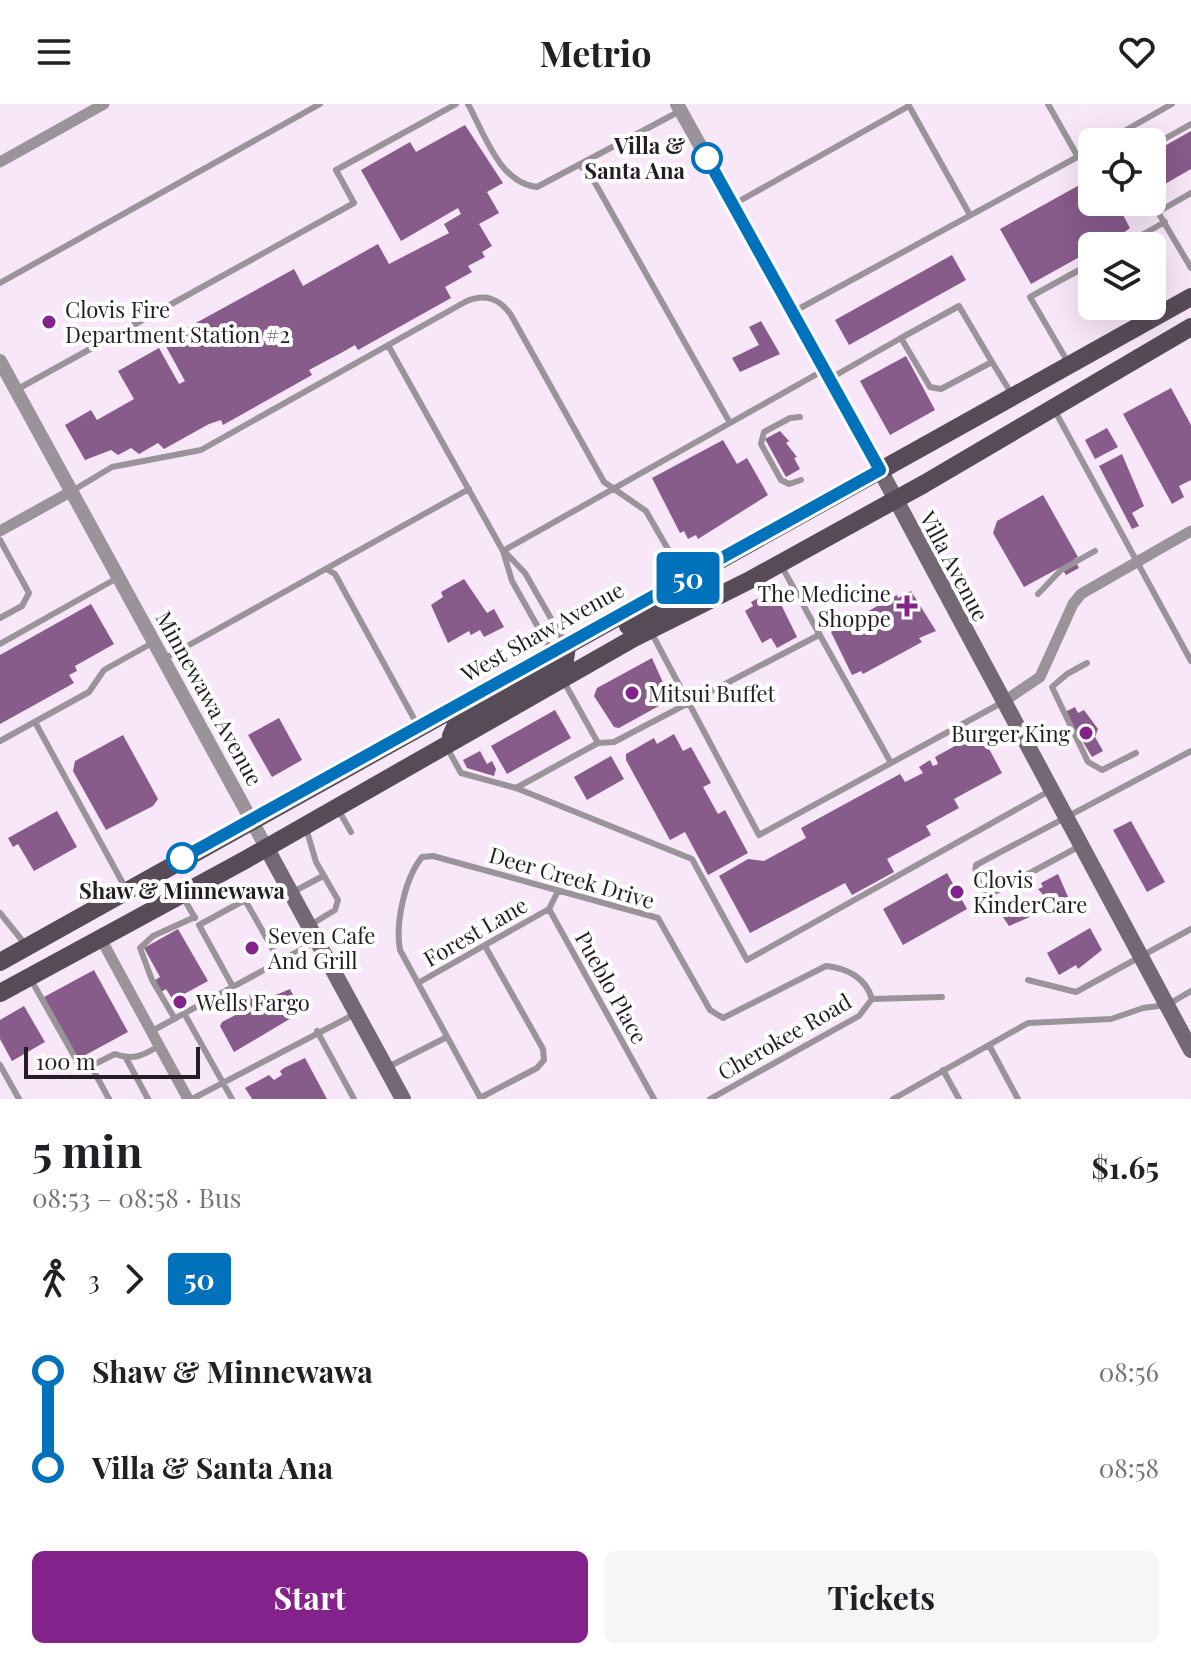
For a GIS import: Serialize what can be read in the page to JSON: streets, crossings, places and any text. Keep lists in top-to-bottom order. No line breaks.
{"streets":{"main road":["Villa Avenue","West Shaw Avenue","Minnewawa Avenue"],"lane":["Deer Creek Drive","Forest Lane","Pueblo Place","Cherokee Road"]},"crossings":[["Villa Avenue","West Shaw Avenue"],["West Shaw Avenue","Minnewawa Avenue"],["Deer Creek Drive","Forest Lane"],["Deer Creek Drive","Cherokee Road"],["Forest Lane","Pueblo Place"]],"places":{"other":["Villa & Santa Ana","Clovis Fire Department Station #2","Mitsui Buffet","Burger King","Shaw & Minnewawa","Clovis KinderCare","Seven Cafe And Grill","Wells Fargo"],"health":["The Medicine Shoppe"]},"lines":["bus line 50"],"scale_bar":"100 m","page":{"header":"Metrio","on_map":"50","scale":"100 m","heading":["5 min","08:53 – 08:58 · Bus","$1.65"],"legs":["3","50"],"list":[{"name":"Shaw & Minnewawa","value":"08:56"},{"name":"Villa & Santa Ana","value":"08:58"}],"buttons":["Start","Tickets"]}}
